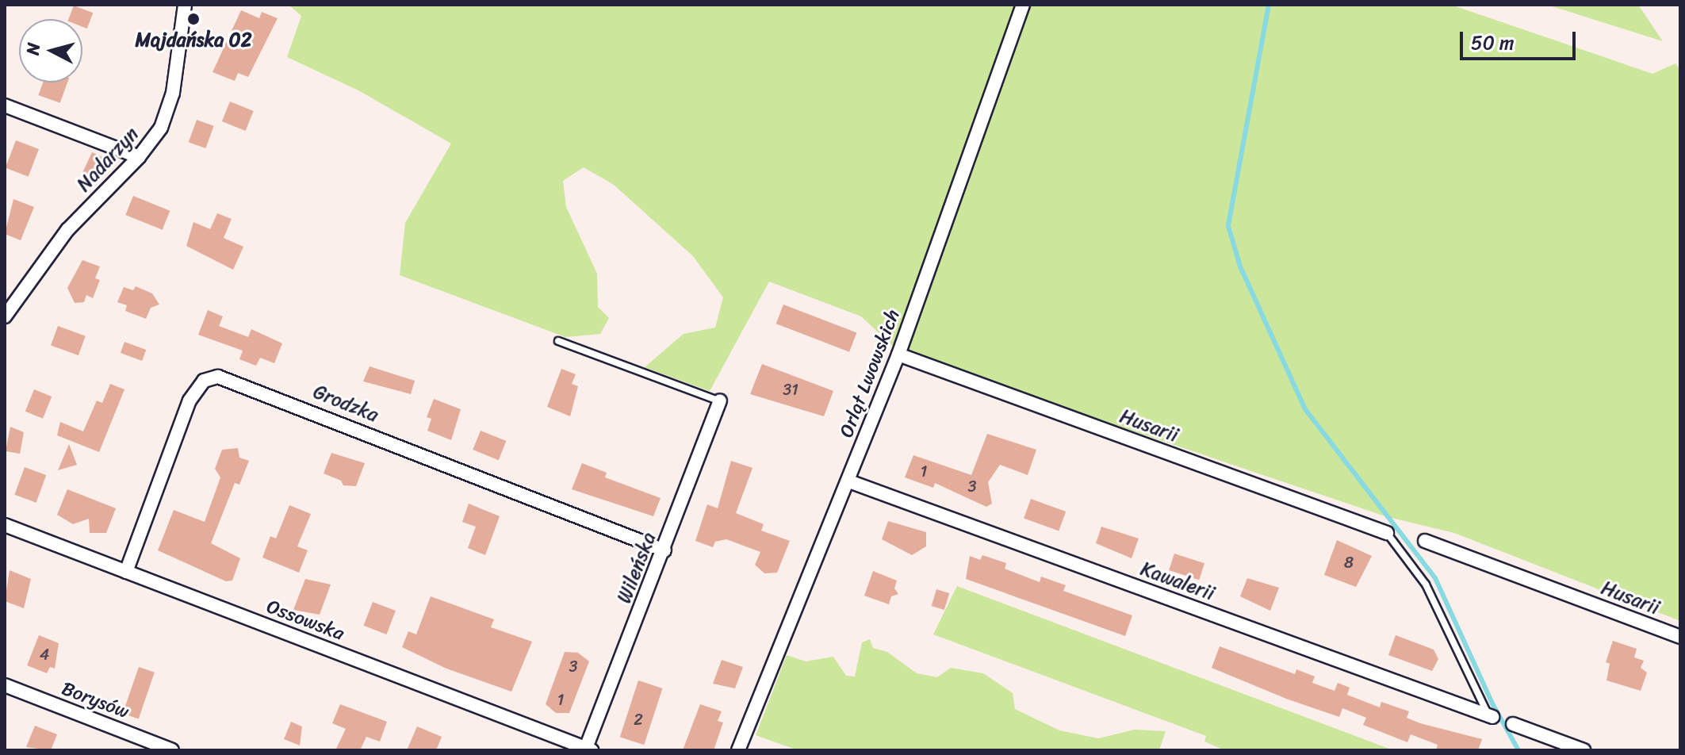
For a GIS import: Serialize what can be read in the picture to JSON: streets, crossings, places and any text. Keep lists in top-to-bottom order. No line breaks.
{"streets":{"street":["Nadarzyn","Orląt Lwowskich","Grodzka","Husarii","Wileńska","Kawalerii","Ossowska","Borysów"]},"crossings":[["Orląt Lwowskich","Husarii"],["Orląt Lwowskich","Kawalerii"],["Grodzka","Wileńska"],["Grodzka","Ossowska"],["Wileńska","Ossowska"]],"places":["Majdańska 02"],"house_numbers":["31","1","3","8","4","3","1","2"],"scale_bar":"50 m","north":"left"}
